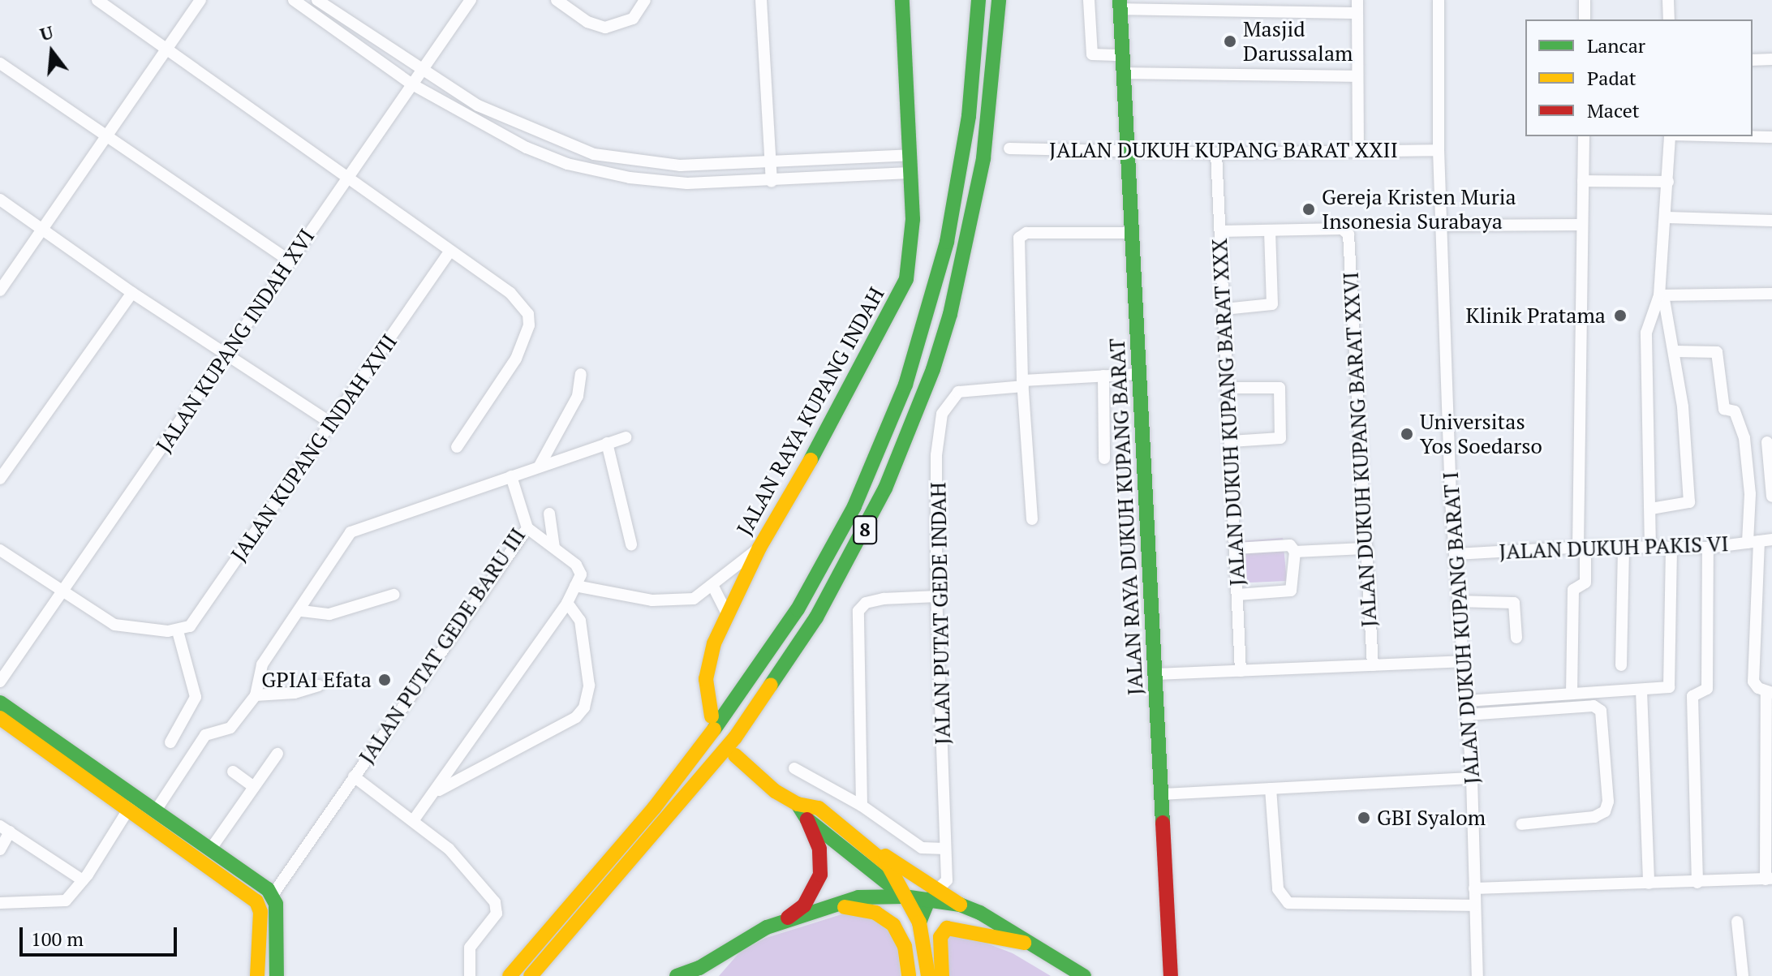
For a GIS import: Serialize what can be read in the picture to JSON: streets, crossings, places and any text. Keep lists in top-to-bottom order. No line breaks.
{"streets":{"main road":["JALAN RAYA KUPANG INDAH","JALAN RAYA DUKUH KUPANG BARAT","8"],"street":["JALAN DUKUH KUPANG BARAT XXII","JALAN KUPANG INDAH XVI","JALAN DUKUH KUPANG BARAT XXX","JALAN KUPANG INDAH XVII","JALAN DUKUH KUPANG BARAT XXVI","JALAN DUKUH PAKIS VI","JALAN PUTAT GEDE INDAH","JALAN DUKUH KUPANG BARAT I","JALAN PUTAT GEDE BARU III"]},"crossings":[["JALAN DUKUH KUPANG BARAT XXII","JALAN DUKUH KUPANG BARAT XXX"],["JALAN DUKUH KUPANG BARAT XXII","JALAN RAYA DUKUH KUPANG BARAT"],["JALAN DUKUH KUPANG BARAT XXII","JALAN DUKUH KUPANG BARAT I"],["JALAN RAYA DUKUH KUPANG BARAT","JALAN PUTAT GEDE INDAH"],["JALAN DUKUH PAKIS VI","JALAN DUKUH KUPANG BARAT I"]],"places":["Masjid Darussalam","Gereja Kristen Muria Insonesia Surabaya","Klinik Pratama","Universitas Yos Soedarso","GPIAI Efata","GBI Syalom"],"legend":["Lancar","Padat","Macet"],"scale_bar":"100 m","north":"top"}
